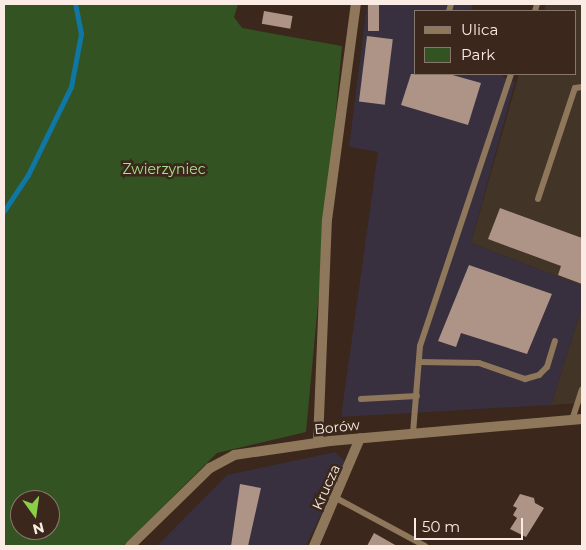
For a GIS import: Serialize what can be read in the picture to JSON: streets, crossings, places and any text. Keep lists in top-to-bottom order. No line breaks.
{"streets":{"street":["Borów","Krucza"]},"crossings":[["Borów","Krucza"]],"parks":["Zwierzyniec"],"legend":["Ulica","Park"],"scale_bar":"50 m","north":"bottom"}
